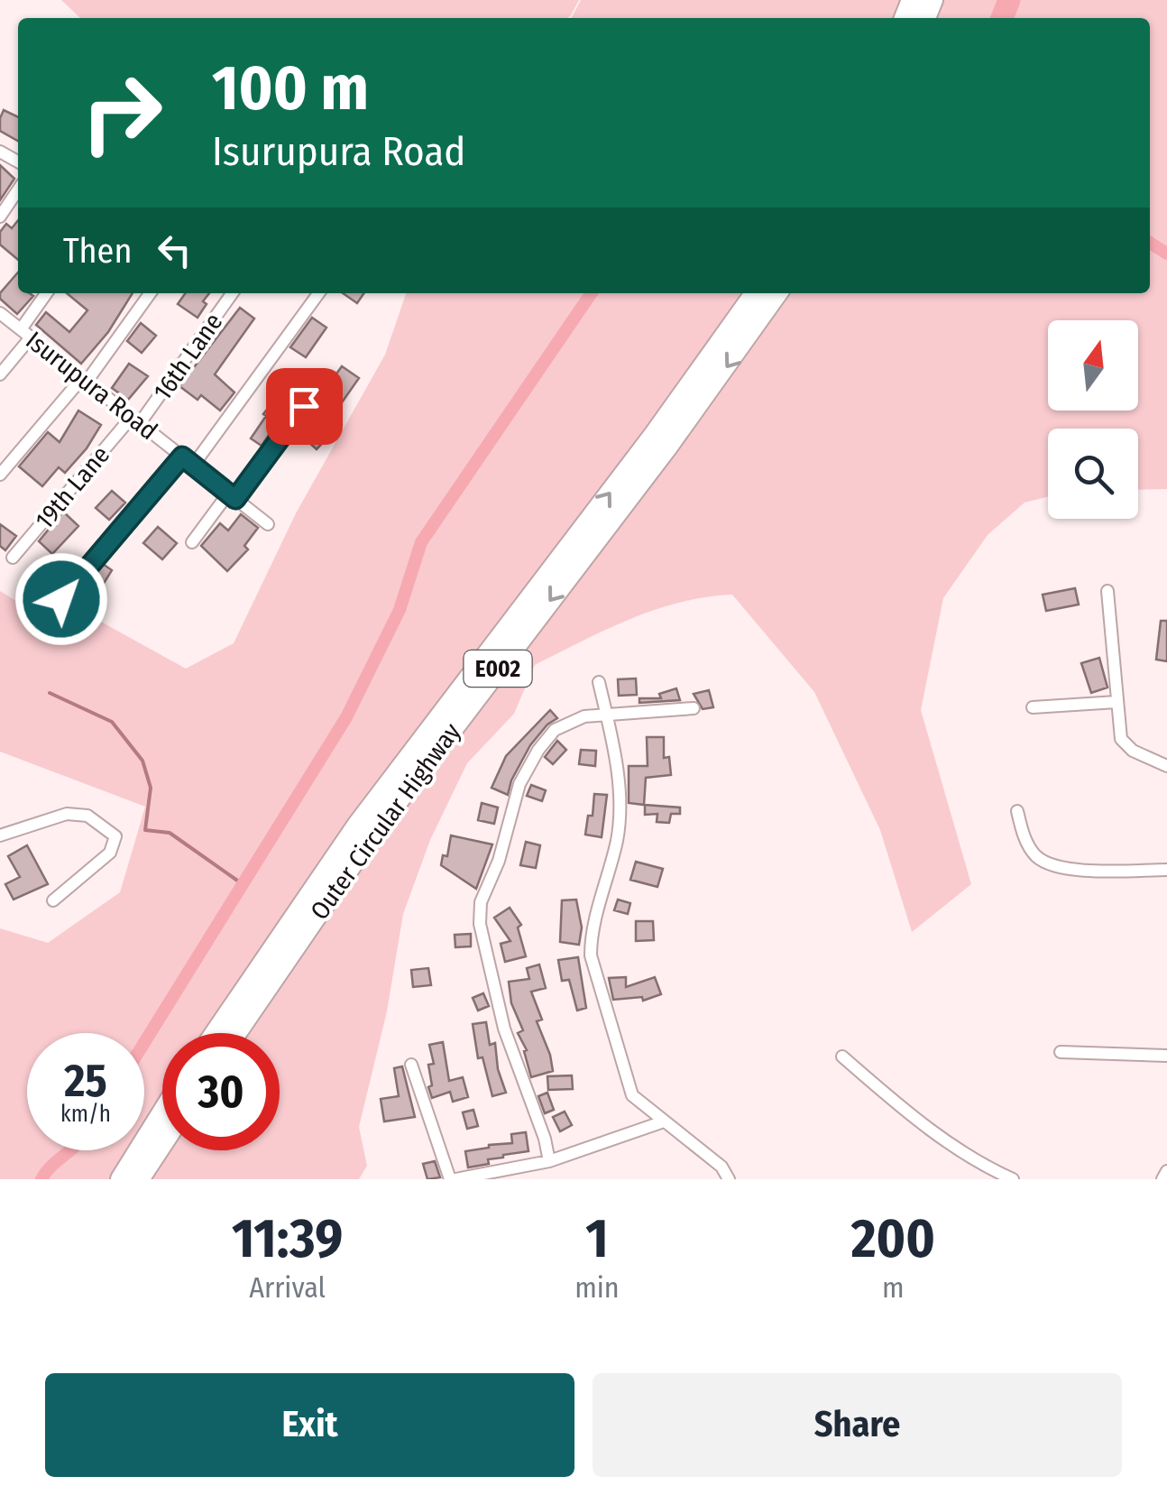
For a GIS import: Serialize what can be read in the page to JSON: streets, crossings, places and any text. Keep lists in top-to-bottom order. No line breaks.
{"streets":{"highway":["E002","Outer Circular Highway"],"street":["16th Lane","Isurupura Road","19th Lane"]},"crossings":[["16th Lane","Isurupura Road"],["16th Lane","19th Lane"],["Isurupura Road","19th Lane"]],"north":"top","page":{"turn":["100 m","Isurupura Road"],"then":"Then","speed":"25 km/h","limit":"30","eta":["11:39","Arrival","1","min","200","m"],"buttons":["Exit","Share"]}}
